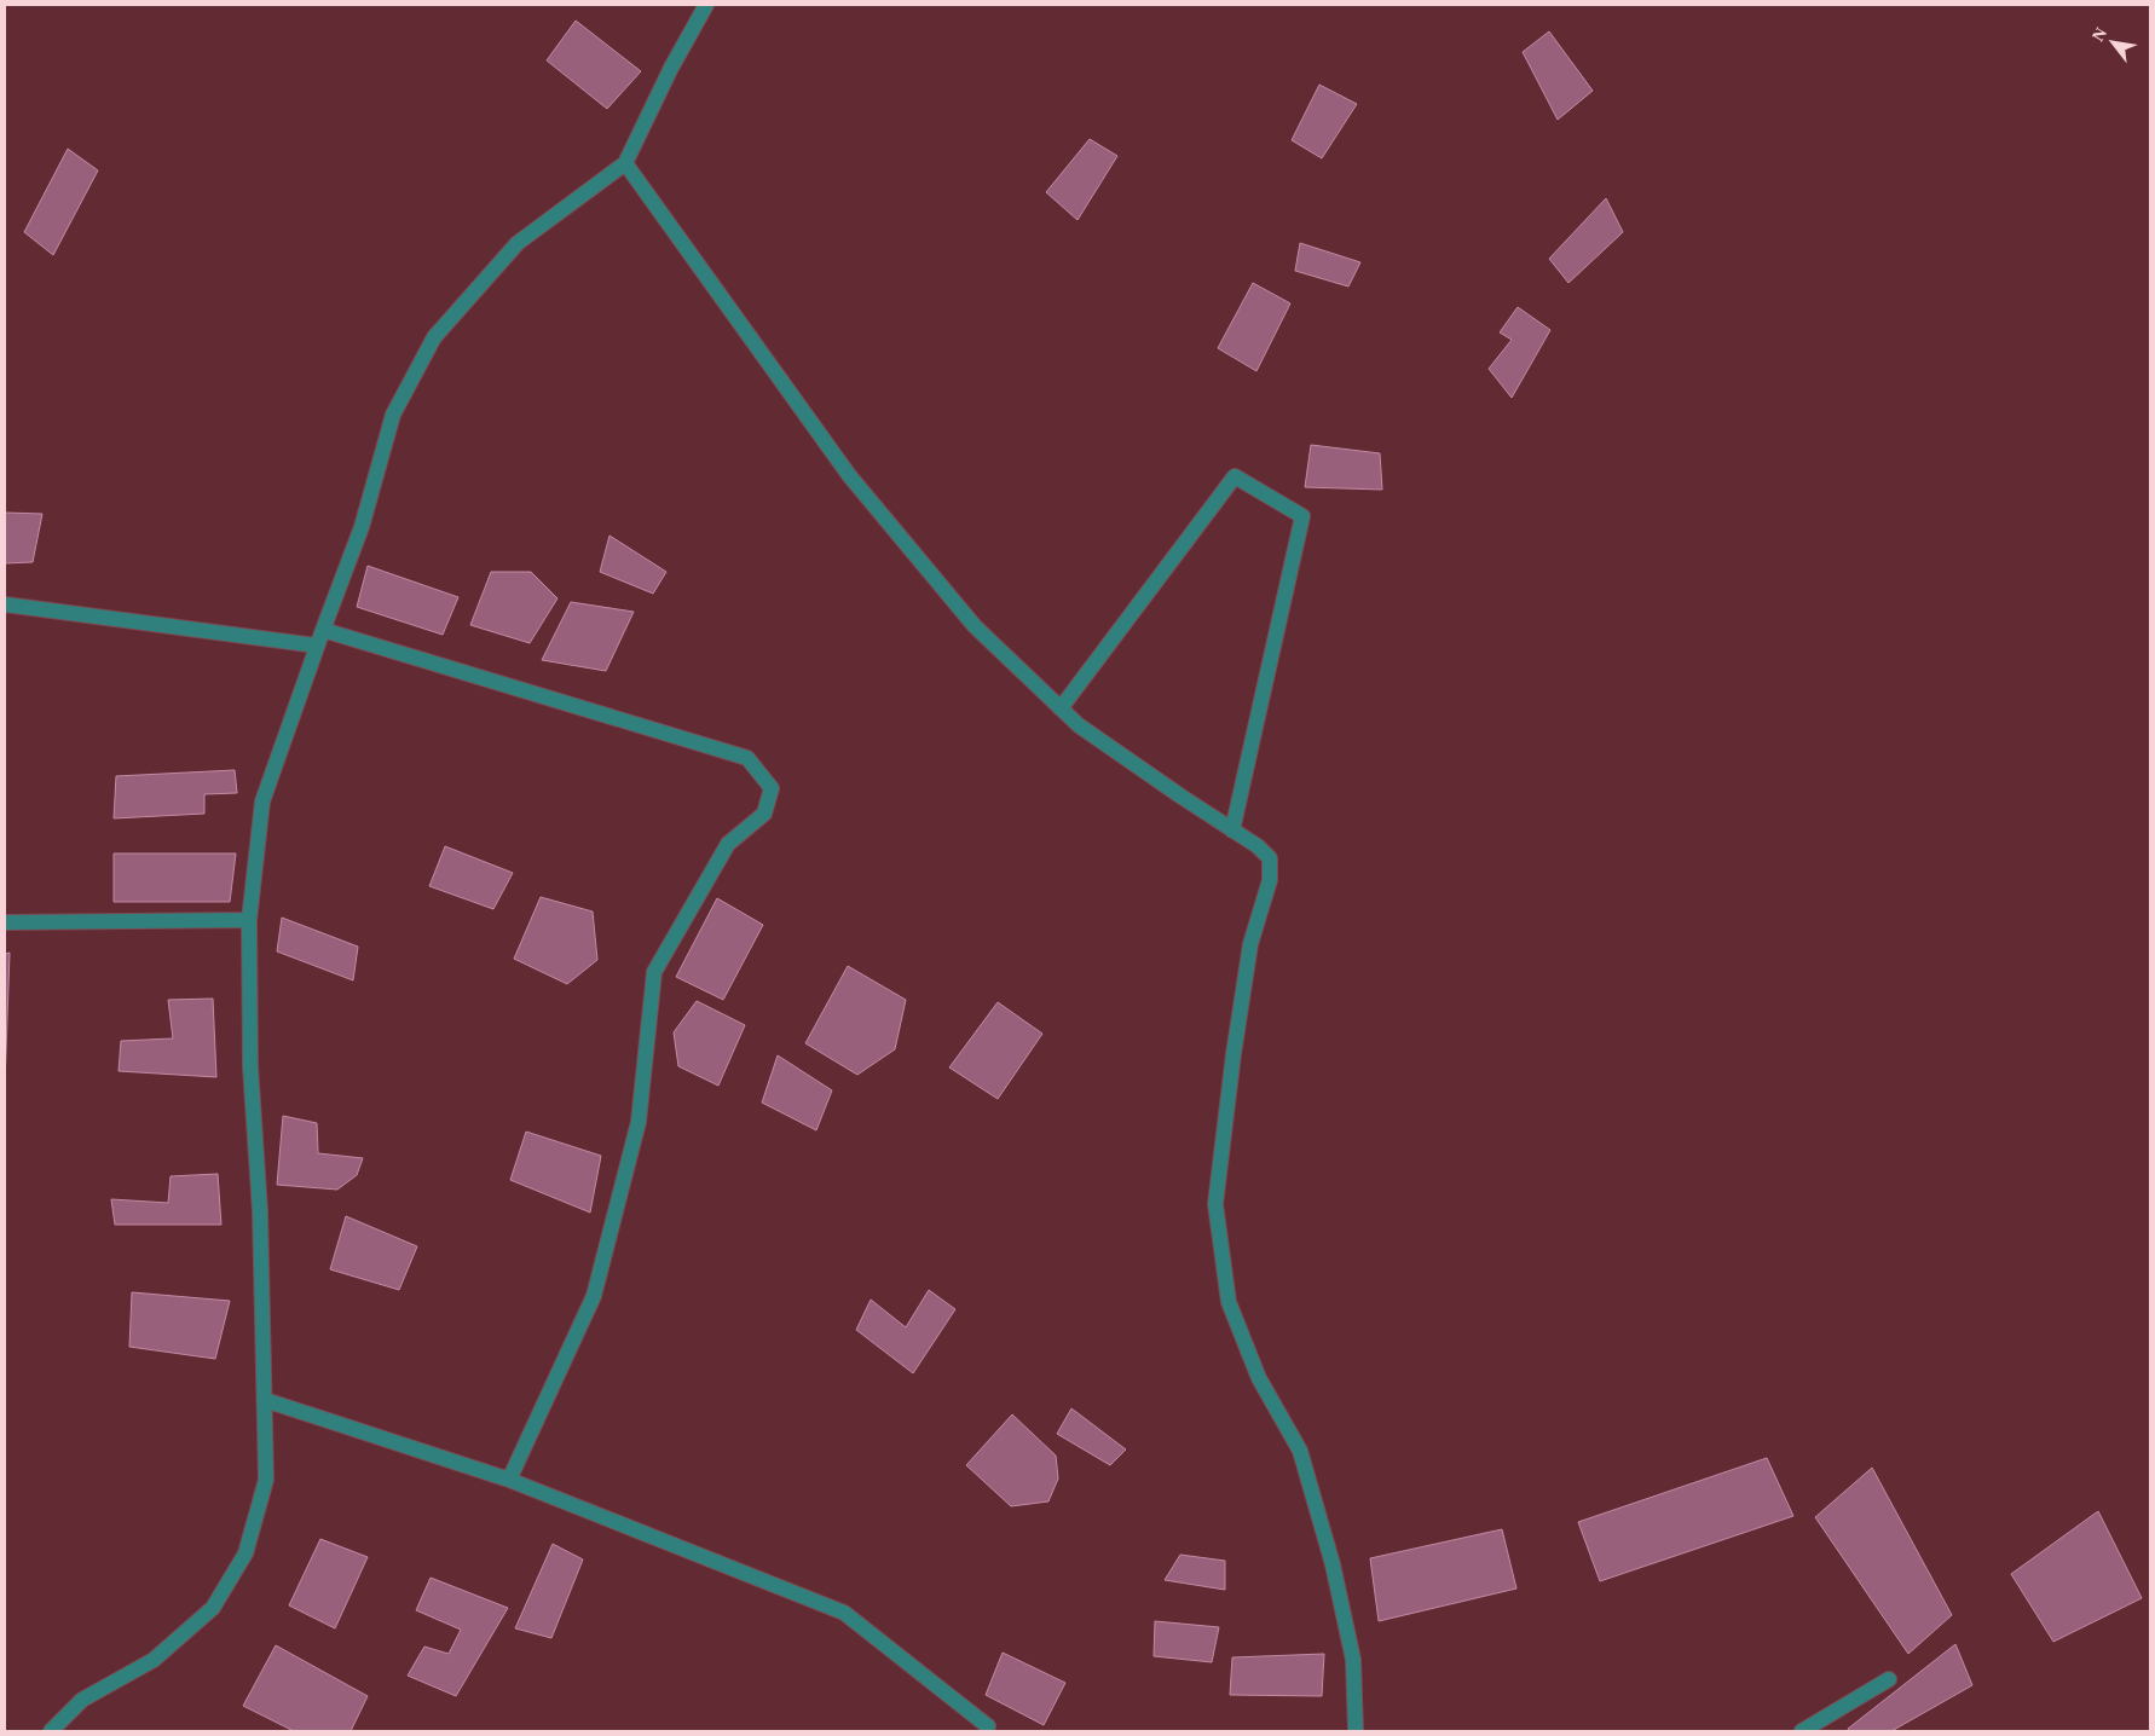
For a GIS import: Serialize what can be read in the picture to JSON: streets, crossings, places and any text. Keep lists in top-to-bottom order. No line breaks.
{"north":"top left"}
